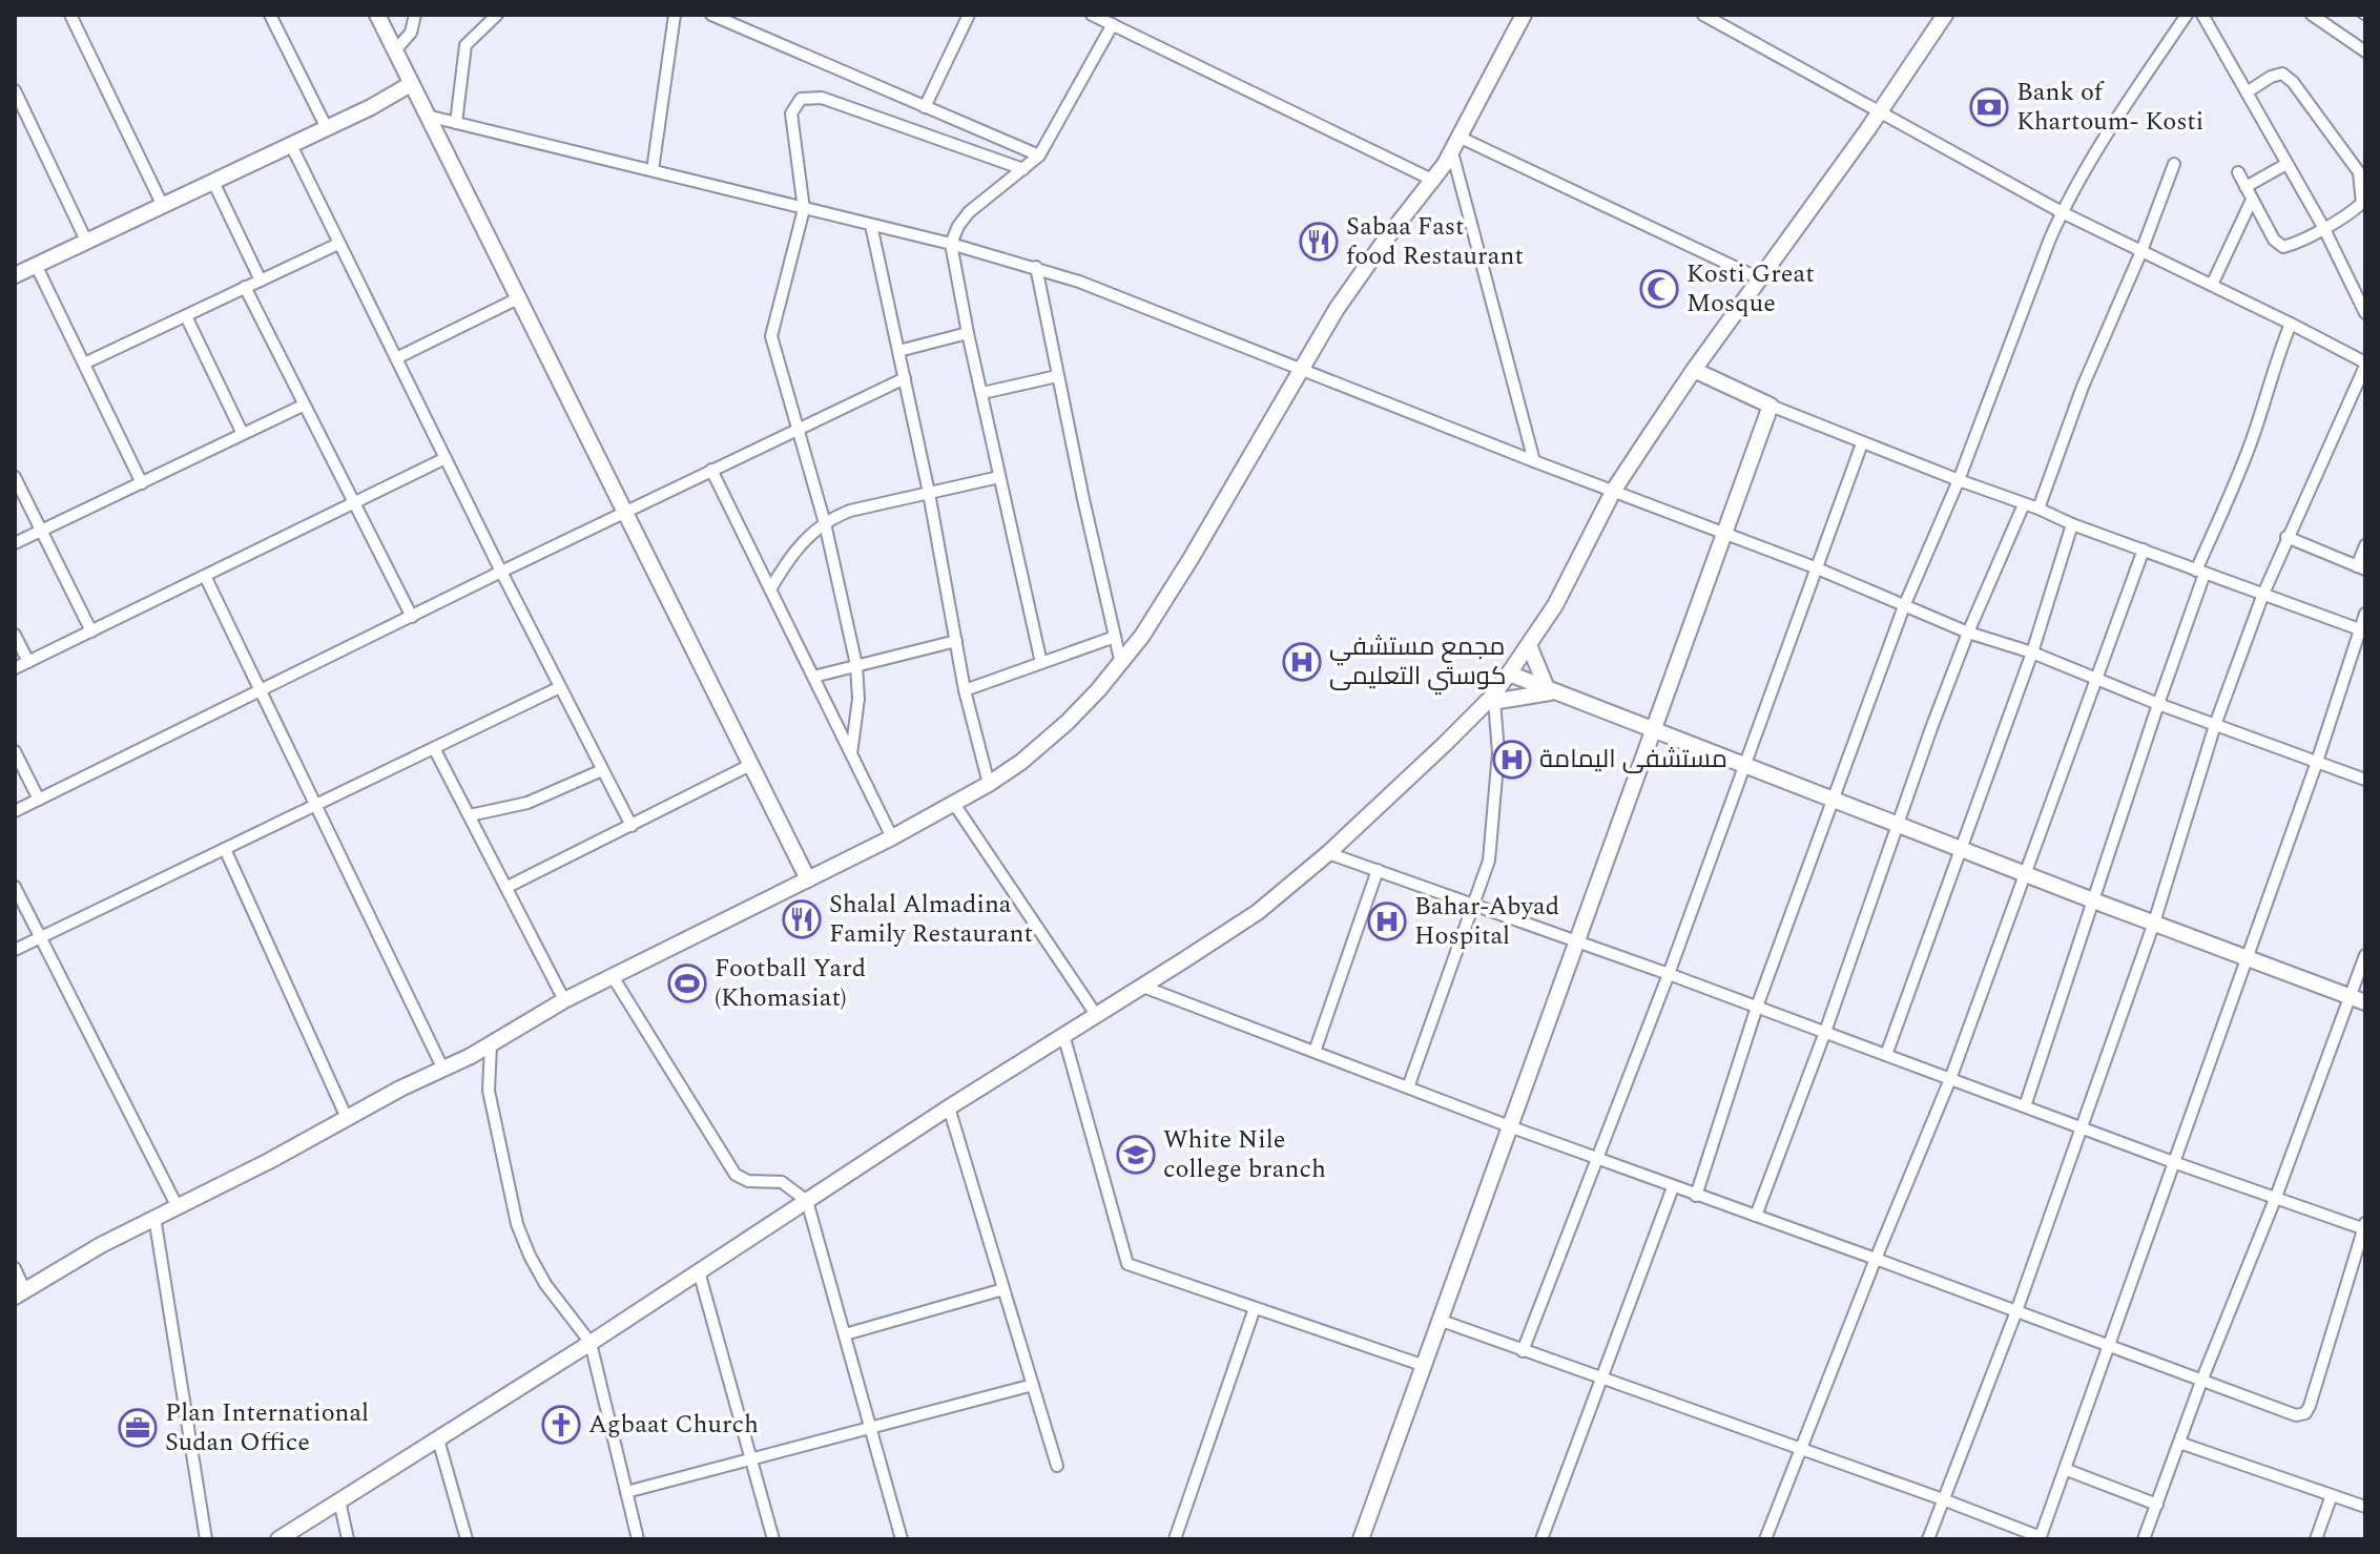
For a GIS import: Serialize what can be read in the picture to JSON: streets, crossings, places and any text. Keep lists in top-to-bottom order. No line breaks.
{"places":{"bank":["Bank of Khartoum- Kosti"],"restaurant":["Sabaa Fast food Restaurant","Shalal Almadina Family Restaurant"],"mosque":["Kosti Great Mosque"],"hospital":["مجمع مستشفي كوستي التعليمى","مستشفى اليمامة","Bahar-Abyad Hospital"],"sports":["Football Yard (Khomasiat)"],"school or university":["White Nile college branch"],"church":["Agbaat Church"],"office":["Plan International Sudan Office"]}}
